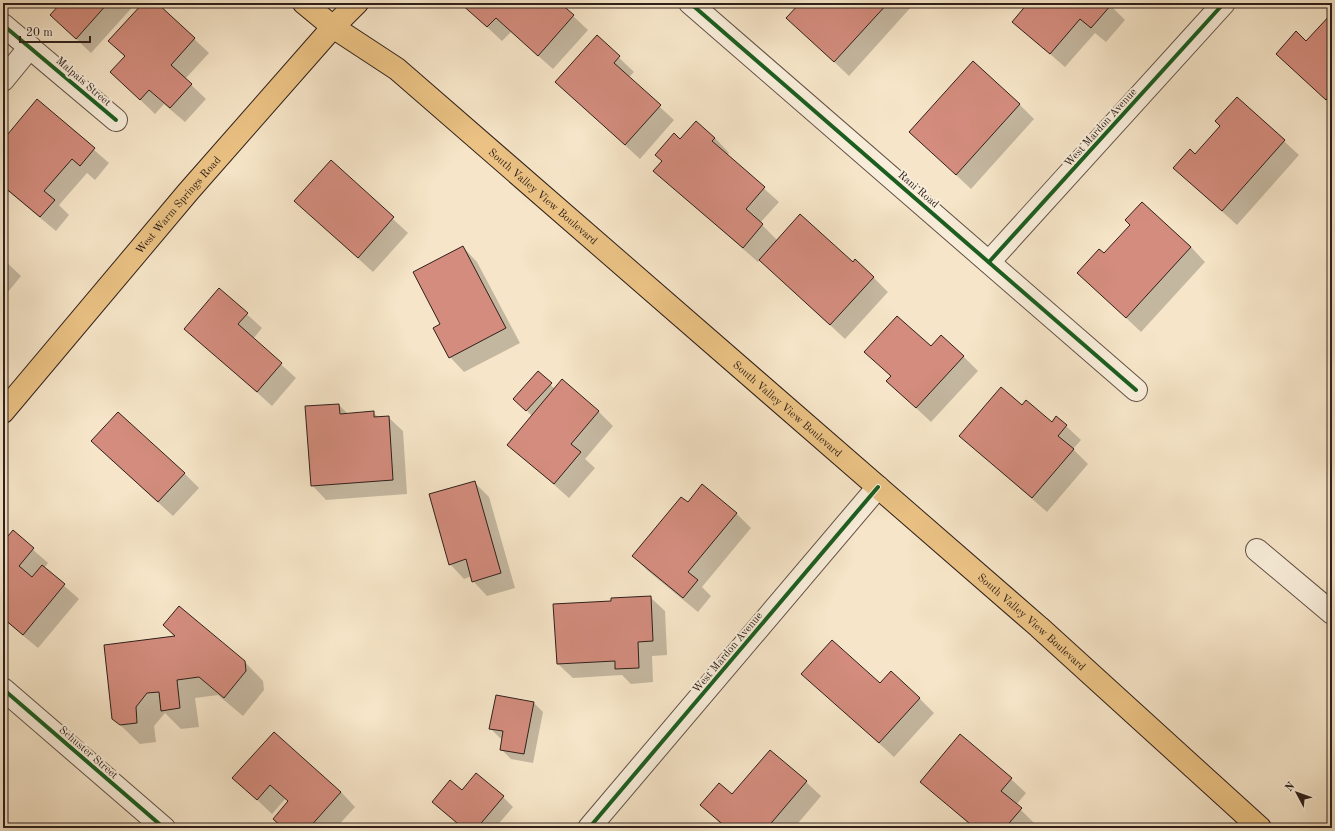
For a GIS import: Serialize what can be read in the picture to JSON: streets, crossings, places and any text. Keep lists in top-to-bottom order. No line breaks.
{"streets":{"main road":["South Valley View Boulevard","West Warm Springs Road"],"street":["Malpais Street","West Mardon Avenue","Rani Road","Schuster Street"]},"crossings":[["West Mardon Avenue","Rani Road"],["West Mardon Avenue","South Valley View Boulevard"],["South Valley View Boulevard","West Warm Springs Road"]],"scale_bar":"20 m","north":"top left"}
